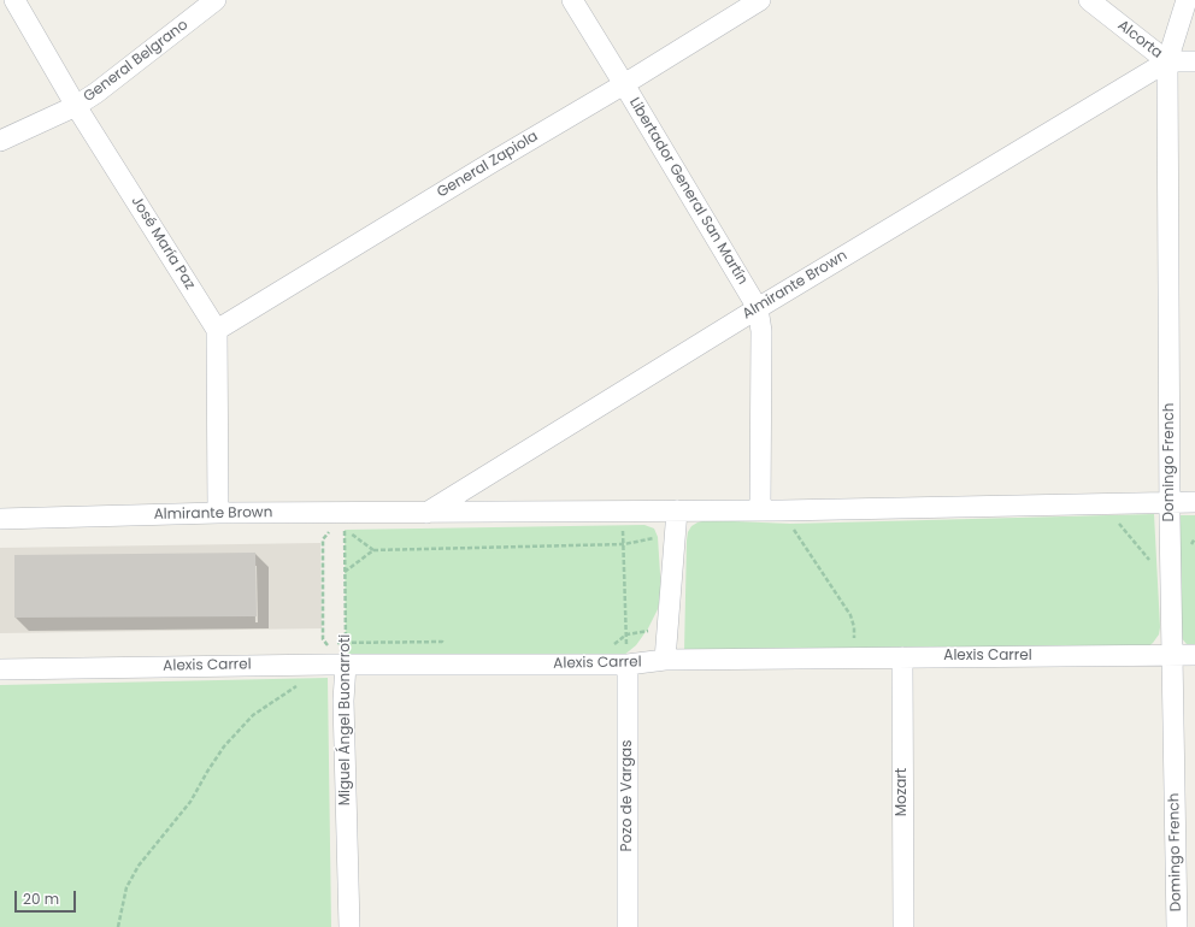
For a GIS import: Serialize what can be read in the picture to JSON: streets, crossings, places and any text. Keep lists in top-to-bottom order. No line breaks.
{"streets":{"street":["Alcorta","General Belgrano","General Zapiola","Libertador General San Martín","José María Paz","Almirante Brown","Domingo French","Alexis Carrel","Miguel Ángel Buonarroti","Mozart","Pozo de Vargas"]},"crossings":[["Alcorta","Almirante Brown"],["Alcorta","Domingo French"],["General Belgrano","José María Paz"],["General Zapiola","Libertador General San Martín"],["General Zapiola","José María Paz"],["Libertador General San Martín","Almirante Brown"],["Almirante Brown","Domingo French"],["Almirante Brown","Miguel Ángel Buonarroti"],["Domingo French","Alexis Carrel"],["Alexis Carrel","Miguel Ángel Buonarroti"],["Alexis Carrel","Mozart"],["Alexis Carrel","Pozo de Vargas"]],"scale_bar":"20 m"}
